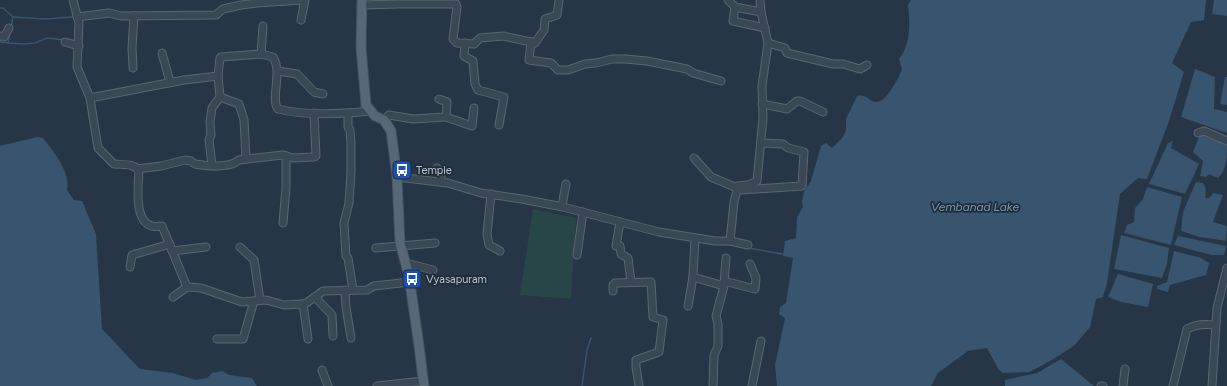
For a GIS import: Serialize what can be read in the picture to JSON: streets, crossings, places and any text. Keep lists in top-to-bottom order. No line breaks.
{"water":["Vembanad Lake"],"places":{"bus stop":["Temple","Vyasapuram"]}}
